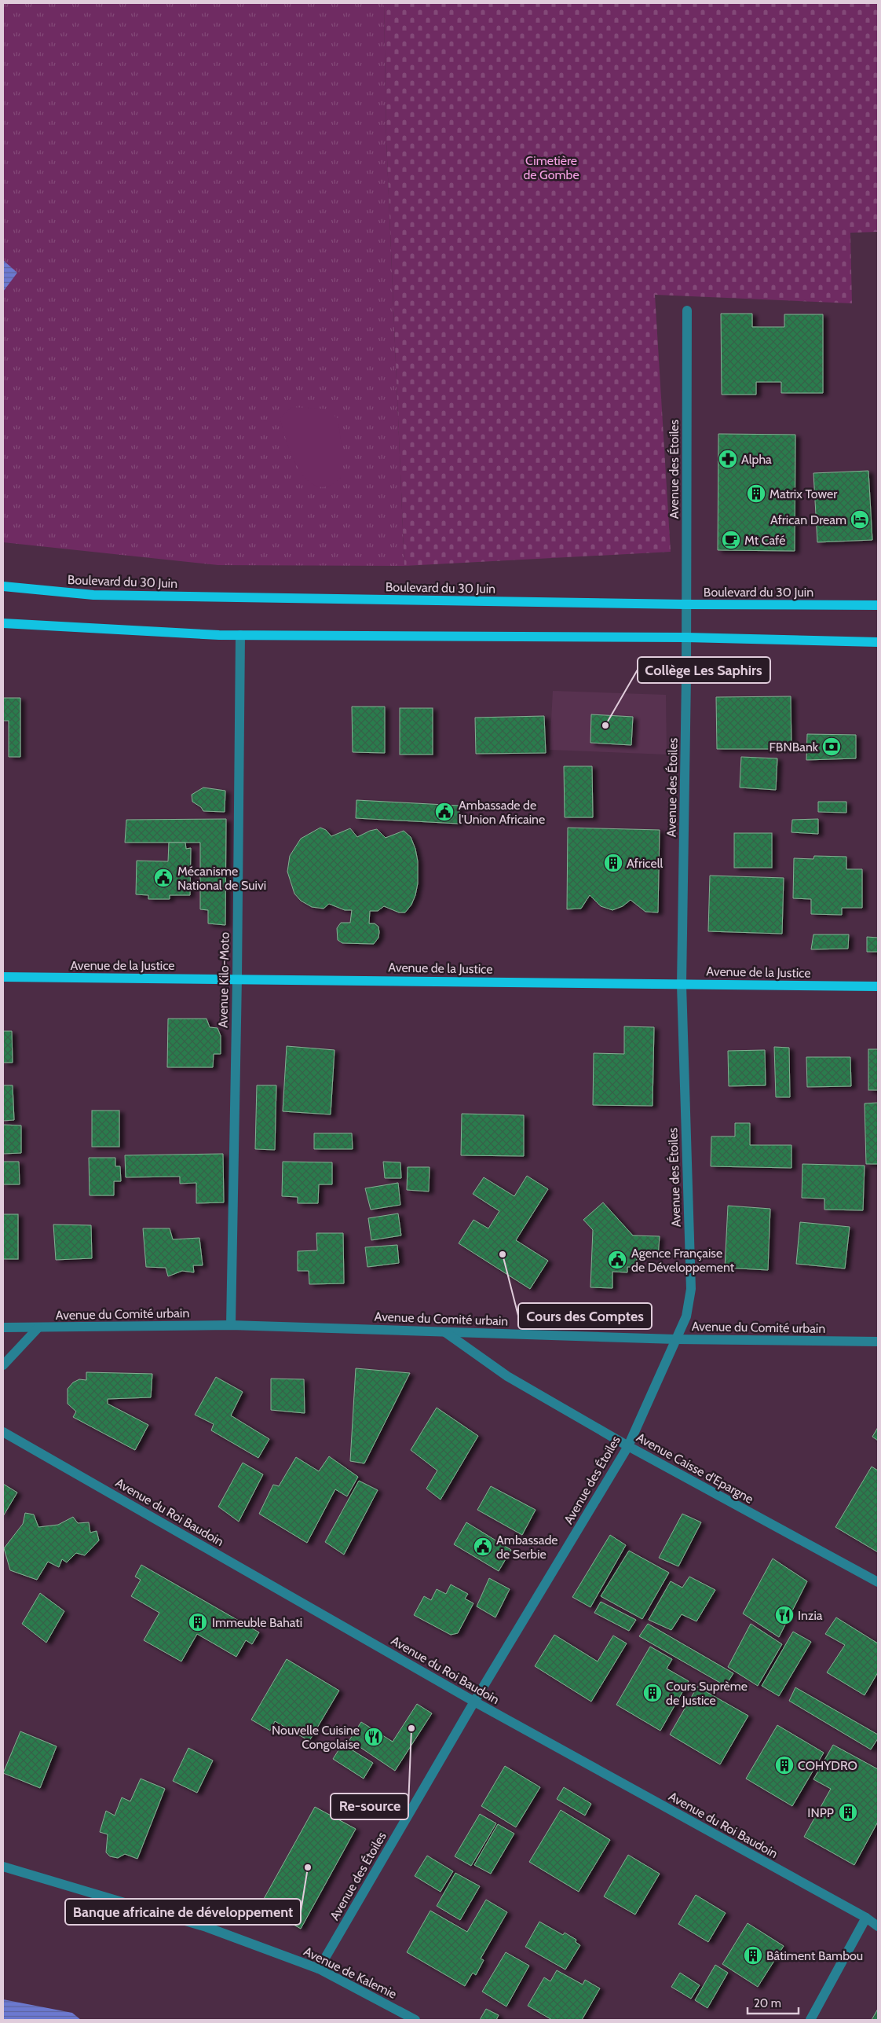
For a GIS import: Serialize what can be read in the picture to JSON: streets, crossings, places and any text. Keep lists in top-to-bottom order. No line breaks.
{"streets":{"main road":["Boulevard du 30 Juin","Avenue de la Justice"],"street":["Avenue des Étoiles","Avenue Kilo-Moto","Avenue du Comité urbain","Avenue Caisse d'Epargne","Avenue du Roi Baudoin","Avenue de Kalemie"]},"crossings":[["Avenue des Étoiles","Boulevard du 30 Juin"],["Avenue des Étoiles","Avenue de la Justice"],["Avenue des Étoiles","Avenue du Comité urbain"],["Avenue des Étoiles","Avenue Caisse d'Epargne"],["Avenue des Étoiles","Avenue du Roi Baudoin"],["Avenue des Étoiles","Avenue de Kalemie"],["Avenue de la Justice","Avenue Kilo-Moto"],["Avenue Kilo-Moto","Avenue du Comité urbain"],["Avenue du Comité urbain","Avenue Caisse d'Epargne"]],"parks":["Cimetière de Gombe"],"places":{"pharmacy":["Alpha"],"building":["Matrix Tower","Africell","Immeuble Bahati","Cours Suprème de Justice","COHYDRO","INPP","Bâtiment Bambou"],"hotel":["African Dream"],"cafe":["Mt Café"],"other":["Collège Les Saphirs","Cours des Comptes","Re-source","Banque africaine de développement"],"bank":["FBNBank"],"public building":["Ambassade de l'Union Africaine","Mécanisme National de Suivi","Agence Française de Développement","Ambassade de Serbie"],"restaurant":["Inzia","Nouvelle Cuisine Congolaise"]},"scale_bar":"20 m"}
